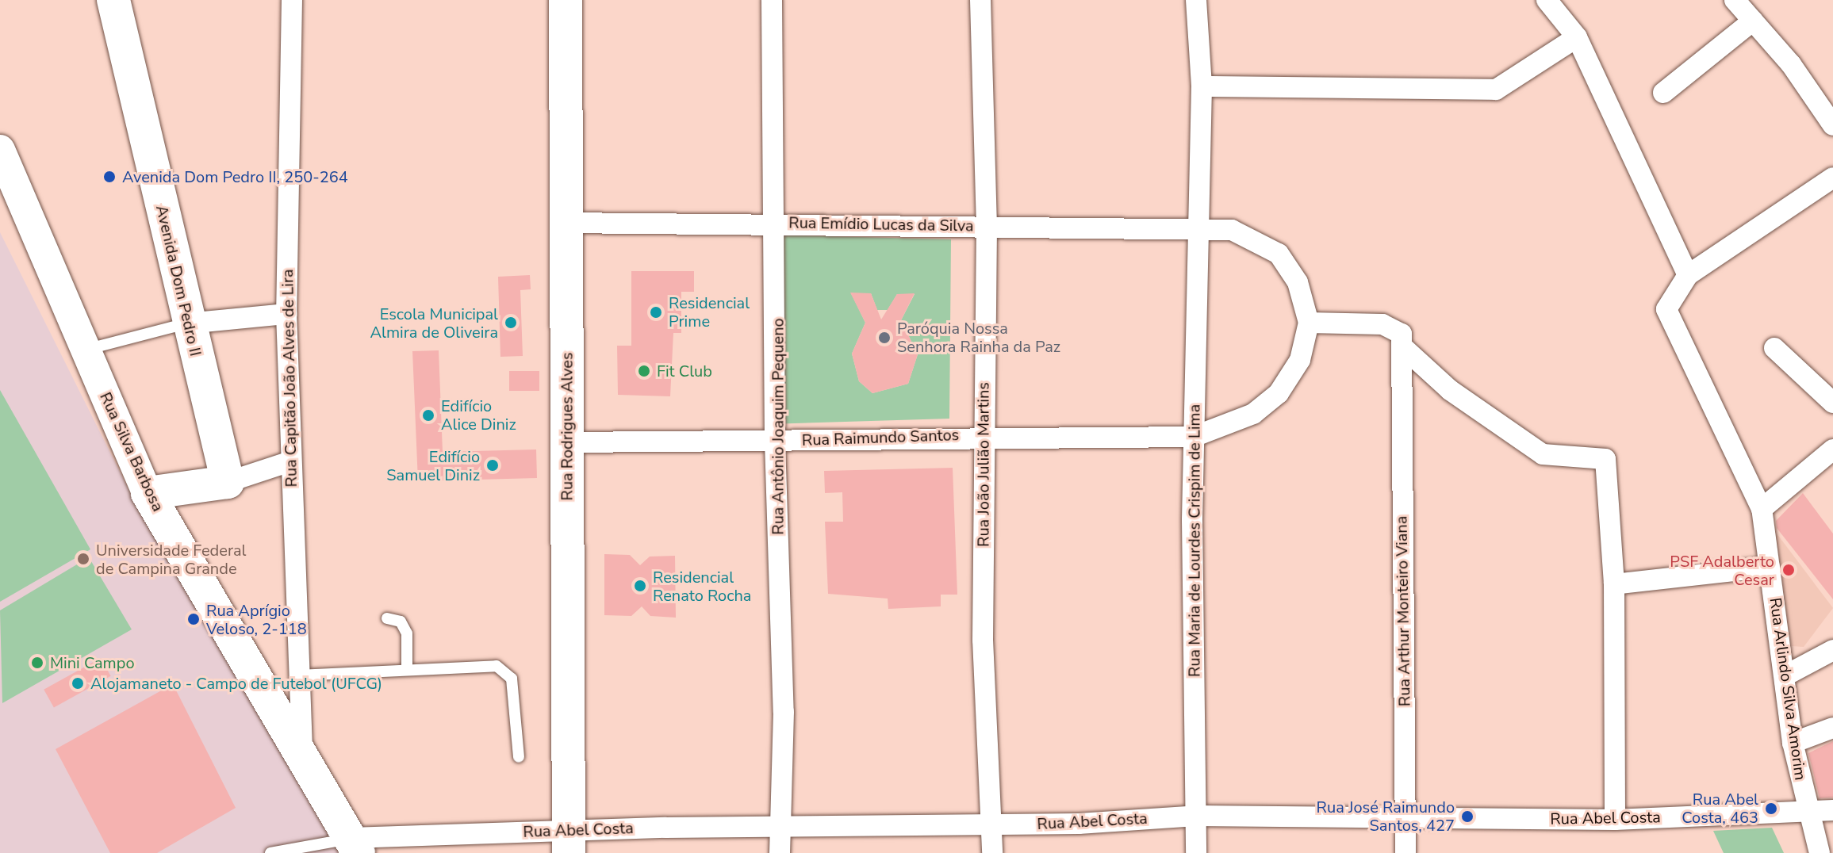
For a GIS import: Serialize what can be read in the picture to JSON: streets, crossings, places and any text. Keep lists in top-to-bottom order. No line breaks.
{"streets":{"main road":["Avenida Dom Pedro II","Rua Rodrigues Alves","Rua Silva Barbosa"],"street":["Rua Emídio Lucas da Silva","Rua Capitão João Alves de Lira","Rua Antônio Joaquim Pequeno","Rua Raimundo Santos","Rua João Julião Martins","Rua Maria de Lourdes Crispim de Lima","Rua Arthur Monteiro Viana","Rua Arlindo Silva Amorim","Rua Abel Costa"]},"crossings":[["Rua Emídio Lucas da Silva","Rua Rodrigues Alves"],["Rua Emídio Lucas da Silva","Rua Antônio Joaquim Pequeno"],["Rua Emídio Lucas da Silva","Rua João Julião Martins"],["Rua Emídio Lucas da Silva","Rua Maria de Lourdes Crispim de Lima"],["Rua Capitão João Alves de Lira","Rua Silva Barbosa"],["Rua Rodrigues Alves","Rua Raimundo Santos"],["Rua Rodrigues Alves","Rua Abel Costa"],["Rua Antônio Joaquim Pequeno","Rua Raimundo Santos"],["Rua Antônio Joaquim Pequeno","Rua Abel Costa"],["Rua Raimundo Santos","Rua João Julião Martins"],["Rua Raimundo Santos","Rua Maria de Lourdes Crispim de Lima"],["Rua Silva Barbosa","Rua Abel Costa"],["Rua João Julião Martins","Rua Abel Costa"],["Rua Maria de Lourdes Crispim de Lima","Rua Abel Costa"],["Rua Arthur Monteiro Viana","Rua Abel Costa"],["Rua Arlindo Silva Amorim","Rua Abel Costa"]],"places":["Avenida Dom Pedro II, 250-264","Residencial Prime","Escola Municipal Almira de Oliveira","Paróquia Nossa Senhora Rainha da Paz","Fit Club","Edifício Alice Diniz","Edifício Samuel Diniz","Universidade Federal de Campina Grande","PSF Adalberto Cesar","Residencial Renato Rocha","Rua Aprígio Veloso, 2-118","Mini Campo","Alojamaneto - Campo de Futebol (UFCG)","Rua Abel Costa, 463","Rua José Raimundo Santos, 427"]}
